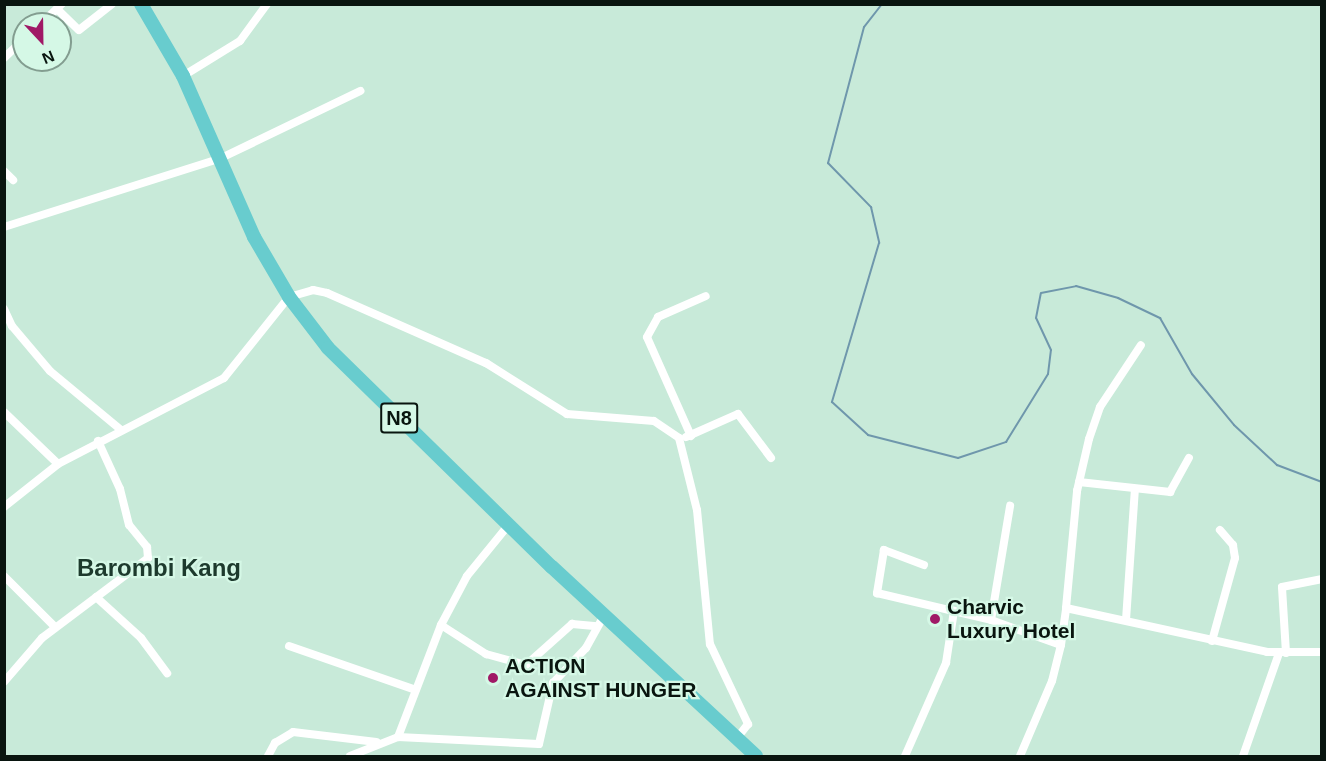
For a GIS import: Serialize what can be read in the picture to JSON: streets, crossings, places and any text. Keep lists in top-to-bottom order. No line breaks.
{"streets":{"highway":["N8"]},"districts":["Barombi Kang"],"places":["Charvic Luxury Hotel","ACTION AGAINST HUNGER"],"north":"bottom"}
